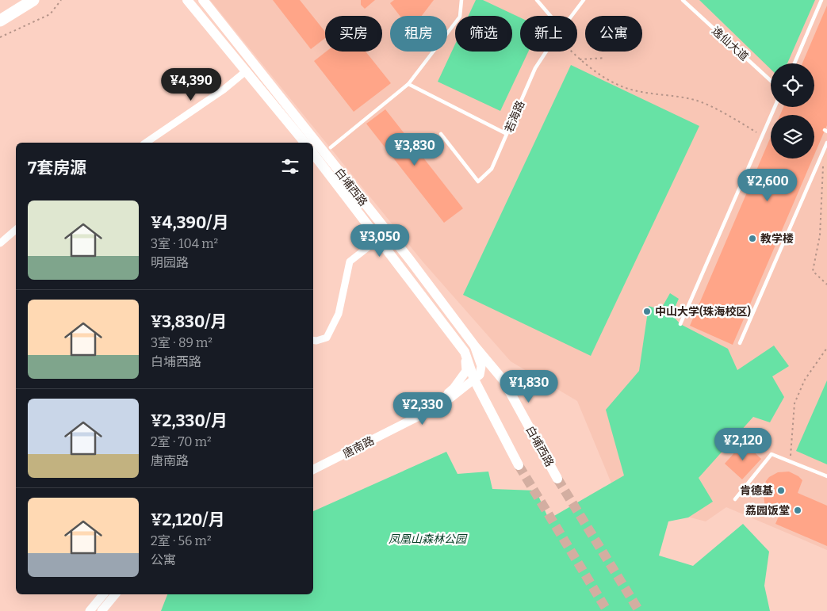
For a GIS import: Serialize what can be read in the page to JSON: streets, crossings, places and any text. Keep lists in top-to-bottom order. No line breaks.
{"streets":{"main road":["白埔西路"],"street":["唐南路"],"lane":["逸仙大道","若海路"]},"crossings":[["白埔西路","唐南路"]],"parks":["凤凰山森林公园"],"places":["教学楼","中山大学(珠海校区)","肯德基","荔园饭堂"],"page":{"chip":["买房","租房","筛选","新上","公寓"],"price":["¥4,390","¥3,830","¥2,600","¥3,050","¥1,830","¥2,330","¥2,120"],"heading":"7套房源","list":[{"name":"¥4,390/月","note":"3室 · 104 m² · 明园路"},{"name":"¥3,830/月","note":"3室 · 89 m² · 白埔西路"},{"name":"¥2,330/月","note":"2室 · 70 m² · 唐南路"},{"name":"¥2,120/月","note":"2室 · 56 m² · 公寓"}]}}
